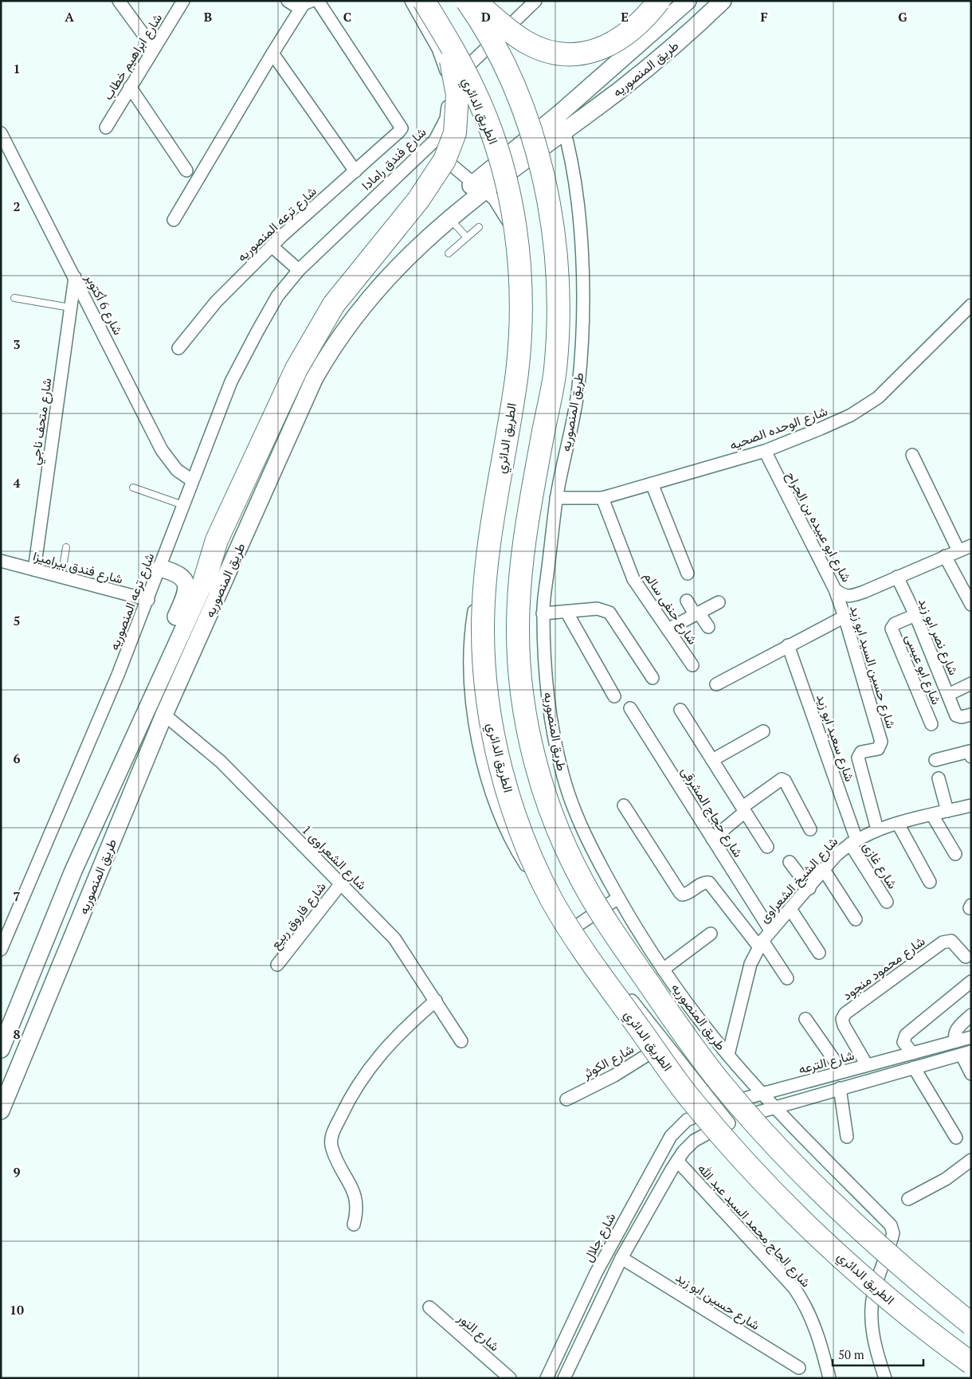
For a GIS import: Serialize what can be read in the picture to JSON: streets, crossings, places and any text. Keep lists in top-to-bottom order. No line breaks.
{"streets":{"highway":["الطريق الدائري"],"main road":["طريق المنصوريه"],"street":["شارع ابراهيم خطاب","شارع فندق رامادا","شارع ترعه المنصوريه","شارع 6 أكتوبر","شارع متحف ناجي","شارع الوحده الصحيه","شارع ابو عبيده بن الجراح","شارع فندق بيراميزا","شارع حنفى سالم","شارع نصر ابو زيد","شارع حسين السيد ابو زيد","شارع ابو عيسى","شارع سعيد ابو زيد","شارع حجاج المشرقى","شارع الشعراوى 1","شارع غازى","شارع الشيخ الشعراوى","شارع فاروق ربيع","شارع محمود منجود","شارع الكوثر","شارع الترعه","شارع الحاج محمد السيد عبد الله","شارع جلال","شارع حسين ابو زيد","شارع النور"]},"crossings":[["طريق المنصوريه","شارع الوحده الصحيه"],["طريق المنصوريه","شارع الشعراوى 1"],["طريق المنصوريه","شارع الشيخ الشعراوى"],["طريق المنصوريه","شارع الكوثر"],["طريق المنصوريه","شارع الترعه"],["شارع فندق رامادا","شارع ترعه المنصوريه"],["شارع ترعه المنصوريه","شارع 6 أكتوبر"],["شارع ترعه المنصوريه","شارع فندق بيراميزا"],["شارع 6 أكتوبر","شارع متحف ناجي"],["شارع متحف ناجي","شارع فندق بيراميزا"],["شارع الوحده الصحيه","شارع ابو عبيده بن الجراح"],["شارع الوحده الصحيه","شارع حنفى سالم"],["شارع ابو عبيده بن الجراح","شارع نصر ابو زيد"],["شارع ابو عبيده بن الجراح","شارع حسين السيد ابو زيد"],["شارع نصر ابو زيد","شارع ابو عيسى"],["شارع حسين السيد ابو زيد","شارع الشيخ الشعراوى"],["شارع سعيد ابو زيد","شارع غازى"],["شارع سعيد ابو زيد","شارع الشيخ الشعراوى"],["شارع حجاج المشرقى","شارع الشيخ الشعراوى"],["شارع الشعراوى 1","شارع فاروق ربيع"],["شارع غازى","شارع الشيخ الشعراوى"],["شارع محمود منجود","شارع الترعه"],["شارع الترعه","شارع جلال"]],"scale_bar":"50 m","grid":{"columns":["A","B","C","D","E","F","G"],"rows":["1","2","3","4","5","6","7","8","9","10"]}}
